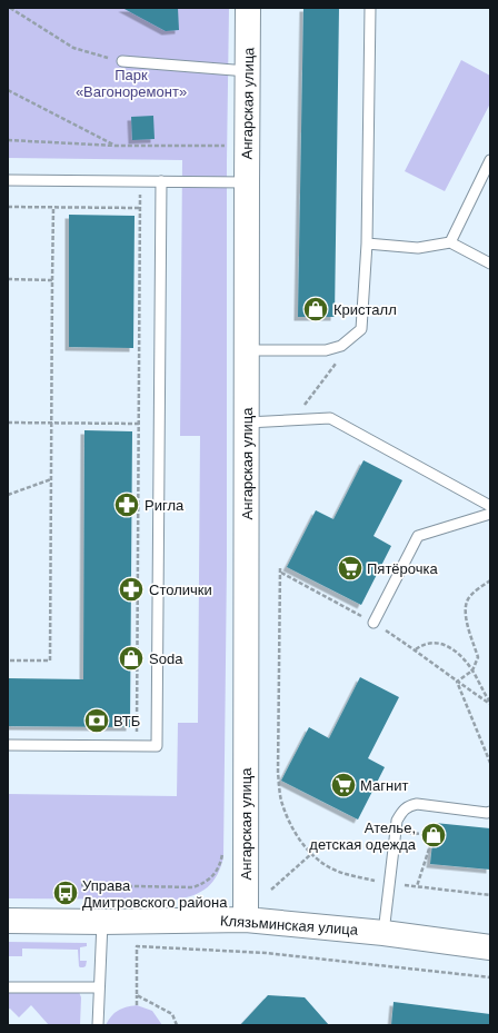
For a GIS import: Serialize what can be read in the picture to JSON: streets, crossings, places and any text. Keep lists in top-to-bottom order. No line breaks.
{"streets":{"street":["Ангарская улица","Клязьминская улица"]},"crossings":[["Ангарская улица","Клязьминская улица"]],"parks":["Парк «Вагоноремонт»"],"places":{"shop":["Кристалл","Soda","Ателье, детская одежда"],"pharmacy":["Ригла","Столички"],"supermarket":["Пятёрочка","Магнит"],"bank":["ВТБ"],"bus stop":["Управа Дмитровского района"]}}
